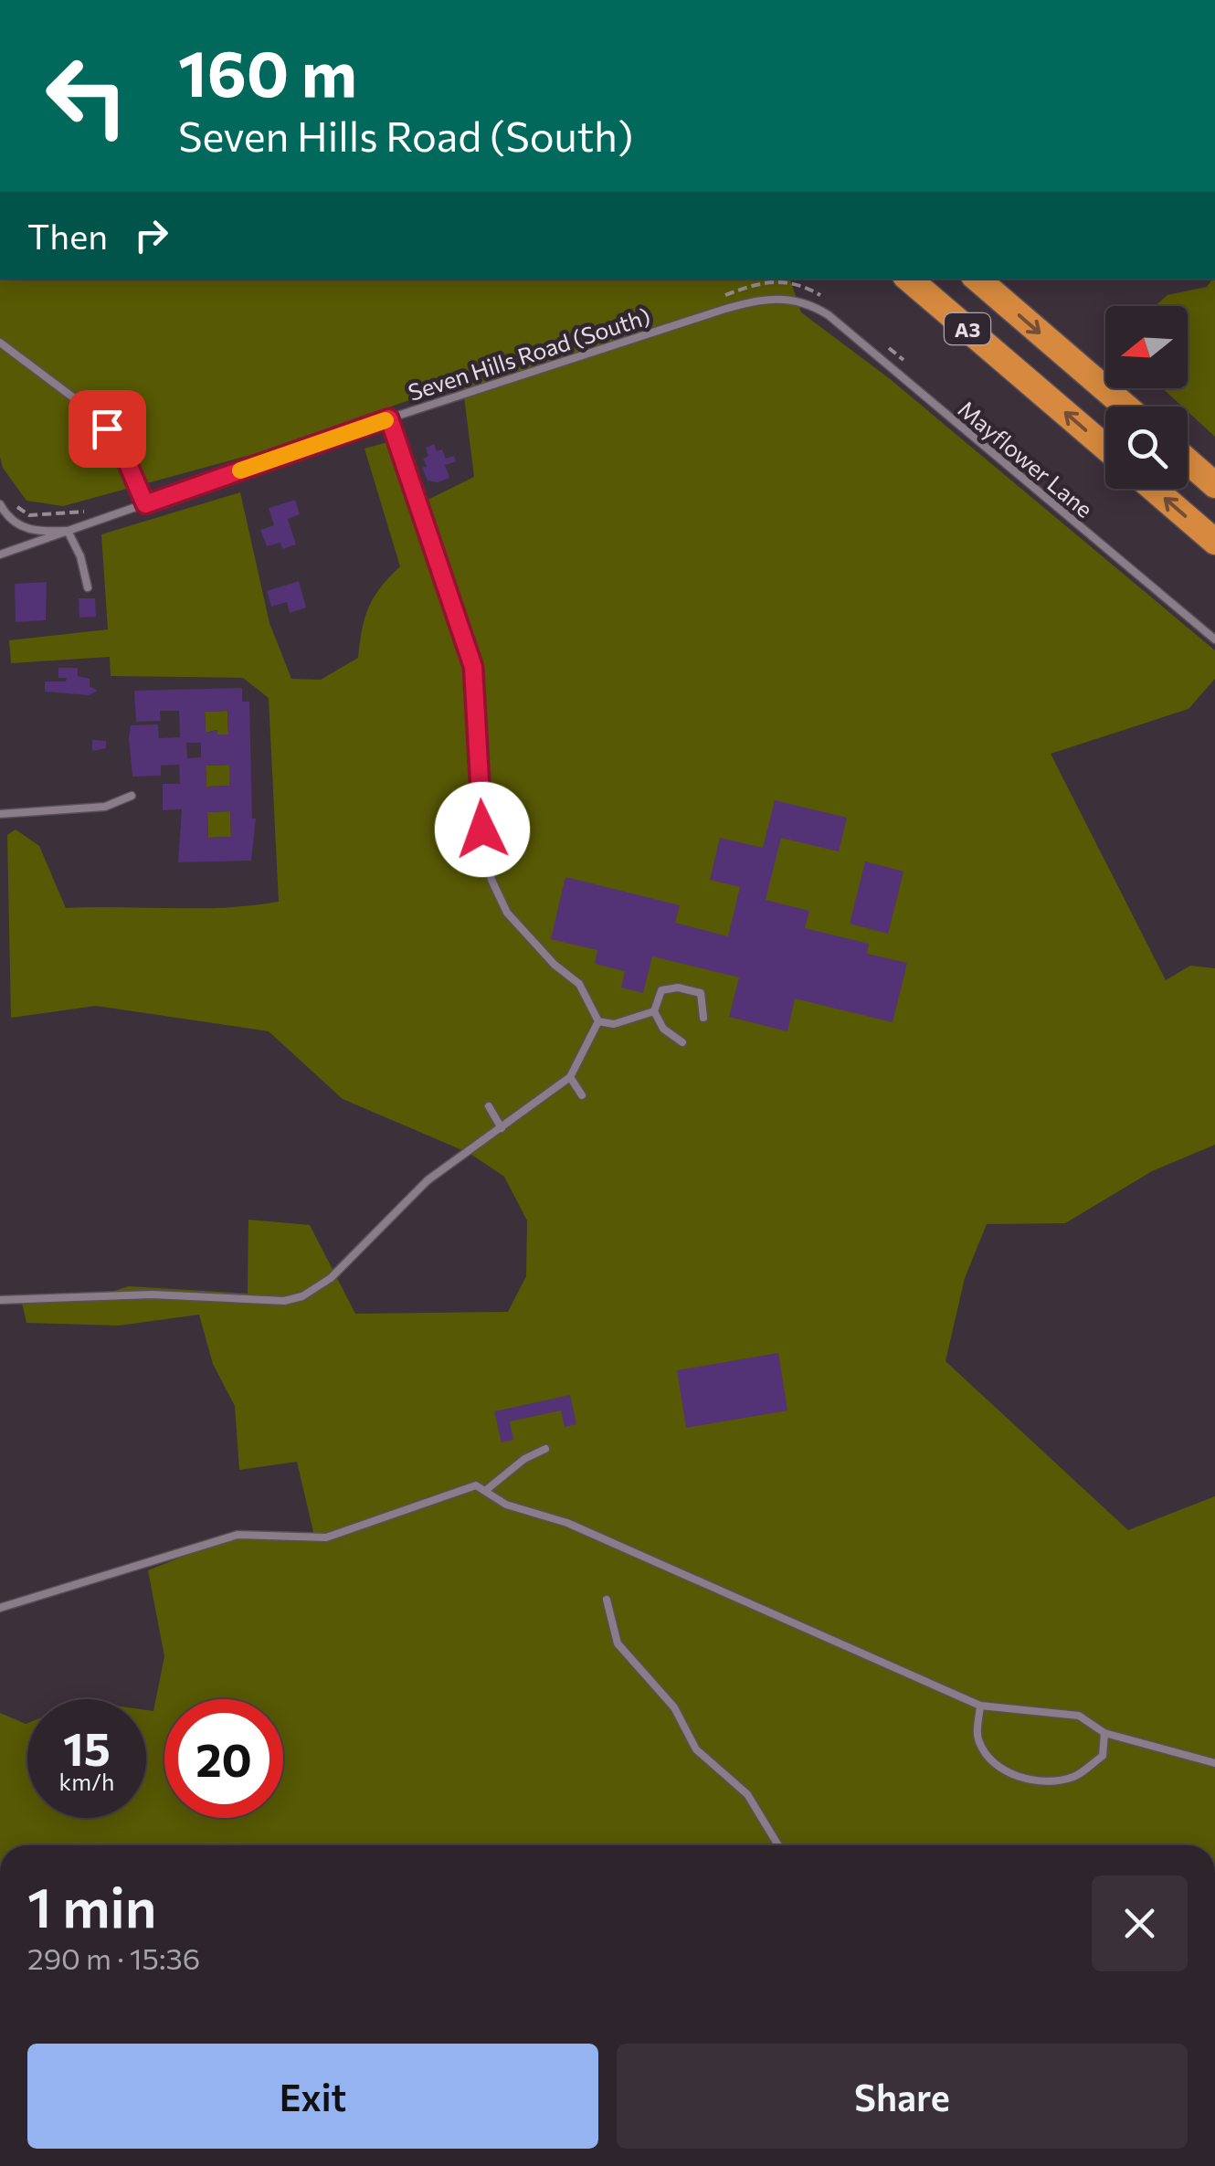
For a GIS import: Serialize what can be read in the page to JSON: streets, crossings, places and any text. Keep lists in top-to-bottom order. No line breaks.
{"streets":{"highway":["A3"],"lane":["Seven Hills Road (South)","Mayflower Lane"]},"crossings":[["Seven Hills Road (South)","Mayflower Lane"]],"north":"left","page":{"turn":["160 m","Seven Hills Road (South)"],"then":"Then","speed":"15 km/h","limit":"20","heading":["1 min","290 m · 15:36"],"buttons":["Exit","Share"]}}
